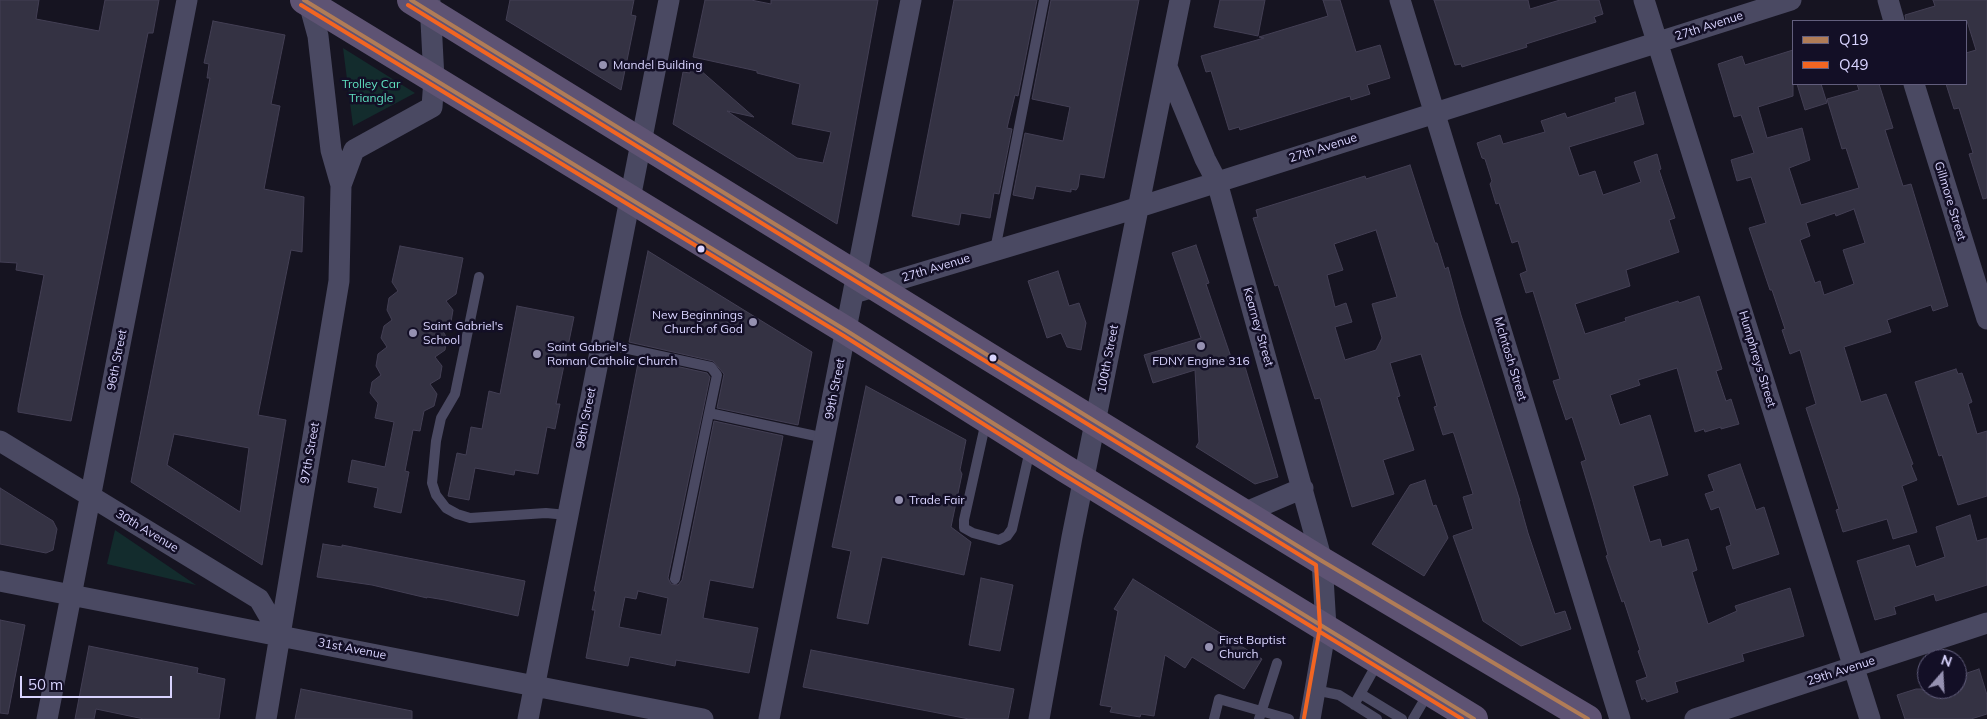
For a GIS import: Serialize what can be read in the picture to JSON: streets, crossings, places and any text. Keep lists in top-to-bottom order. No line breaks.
{"streets":{"street":["27th Avenue","Gillmore Street","Kearney Street","100th Street","McIntosh Street","Humphreys Street","96th Street","99th Street","98th Street","97th Street","30th Avenue","31st Avenue","29th Avenue"]},"crossings":[["27th Avenue","Kearney Street"],["27th Avenue","100th Street"],["27th Avenue","McIntosh Street"],["27th Avenue","Humphreys Street"],["27th Avenue","99th Street"],["Kearney Street","100th Street"],["Humphreys Street","29th Avenue"],["96th Street","30th Avenue"],["96th Street","31st Avenue"],["98th Street","31st Avenue"],["97th Street","30th Avenue"],["97th Street","31st Avenue"],["30th Avenue","31st Avenue"]],"parks":["Trolley Car Triangle"],"places":["Mandel Building","New Beginnings Church of God","Saint Gabriel's School","FDNY Engine 316","Saint Gabriel's Roman Catholic Church","Trade Fair","First Baptist Church"],"lines":["transit line Q19","transit line Q49"],"legend":["Q19","Q49"],"scale_bar":"50 m","north":"top"}
